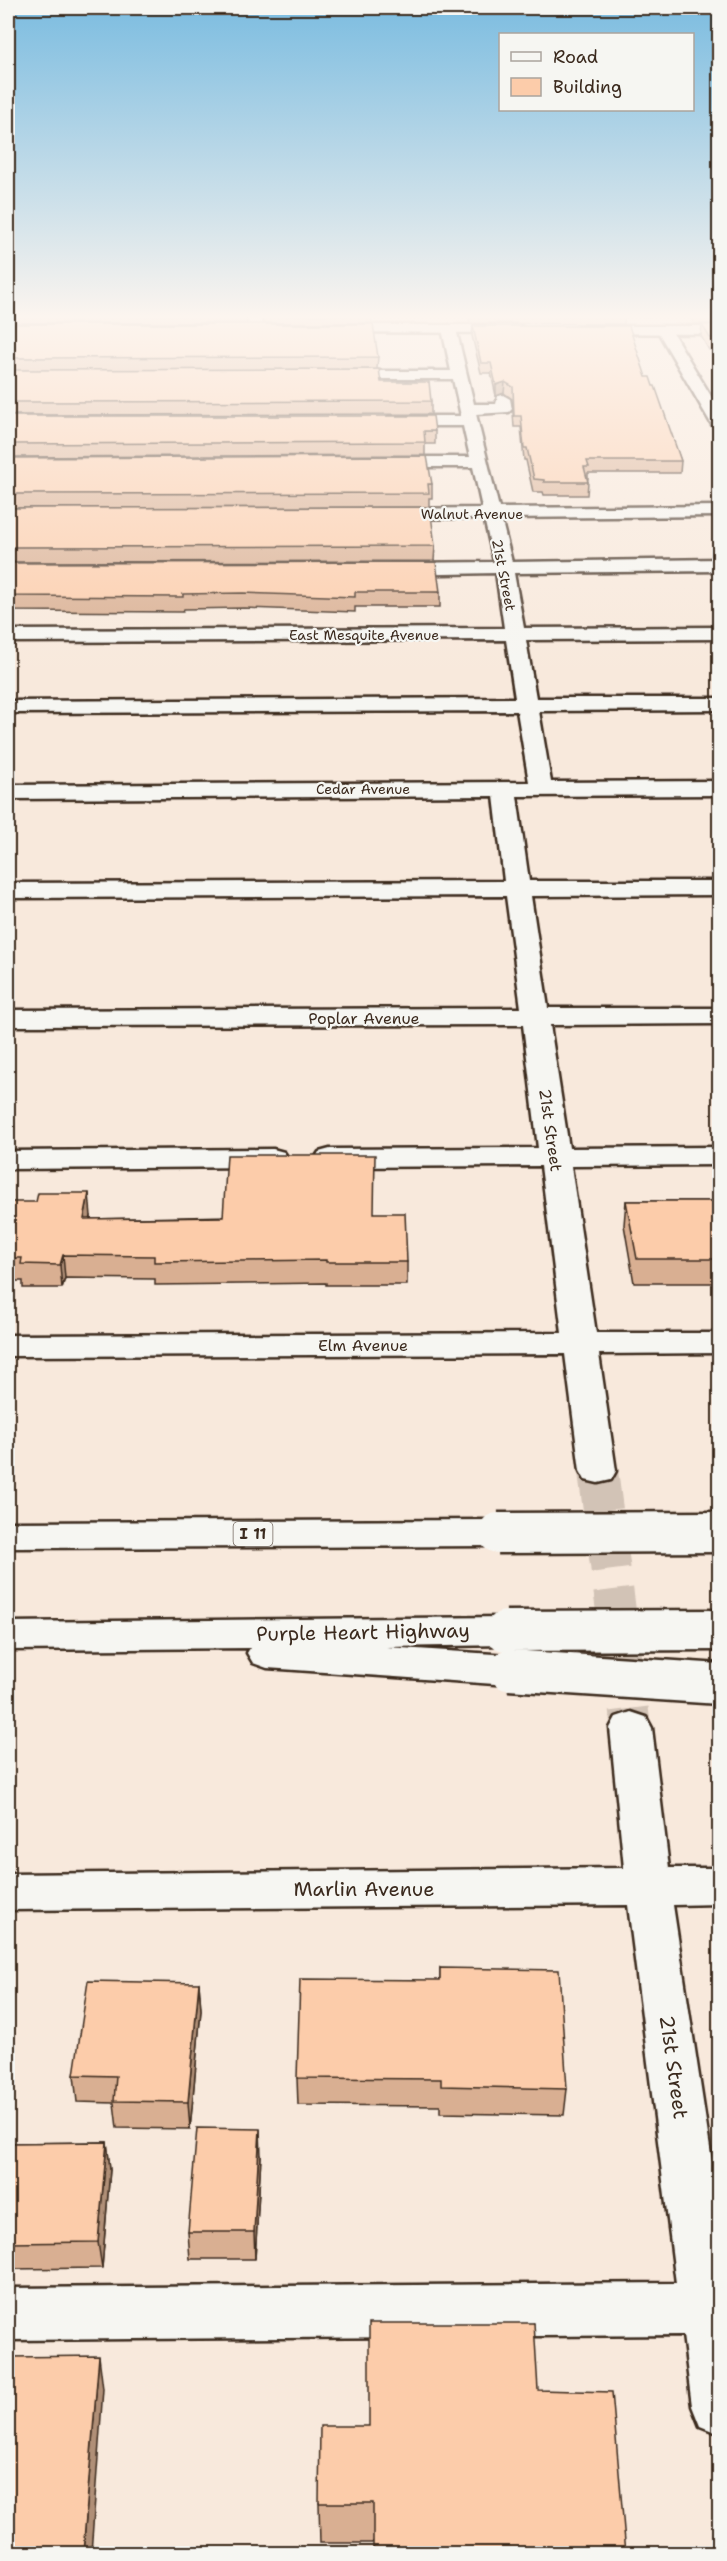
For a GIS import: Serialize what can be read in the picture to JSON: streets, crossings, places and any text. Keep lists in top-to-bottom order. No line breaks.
{"streets":{"main road":["Walnut Avenue","21st Street","East Mesquite Avenue","Cedar Avenue","Poplar Avenue","Elm Avenue","I 11","Marlin Avenue"]},"crossings":[["Walnut Avenue","21st Street"],["21st Street","East Mesquite Avenue"],["21st Street","Cedar Avenue"],["21st Street","Poplar Avenue"],["21st Street","Elm Avenue"],["21st Street","Marlin Avenue"]],"legend":["Road","Building"]}
